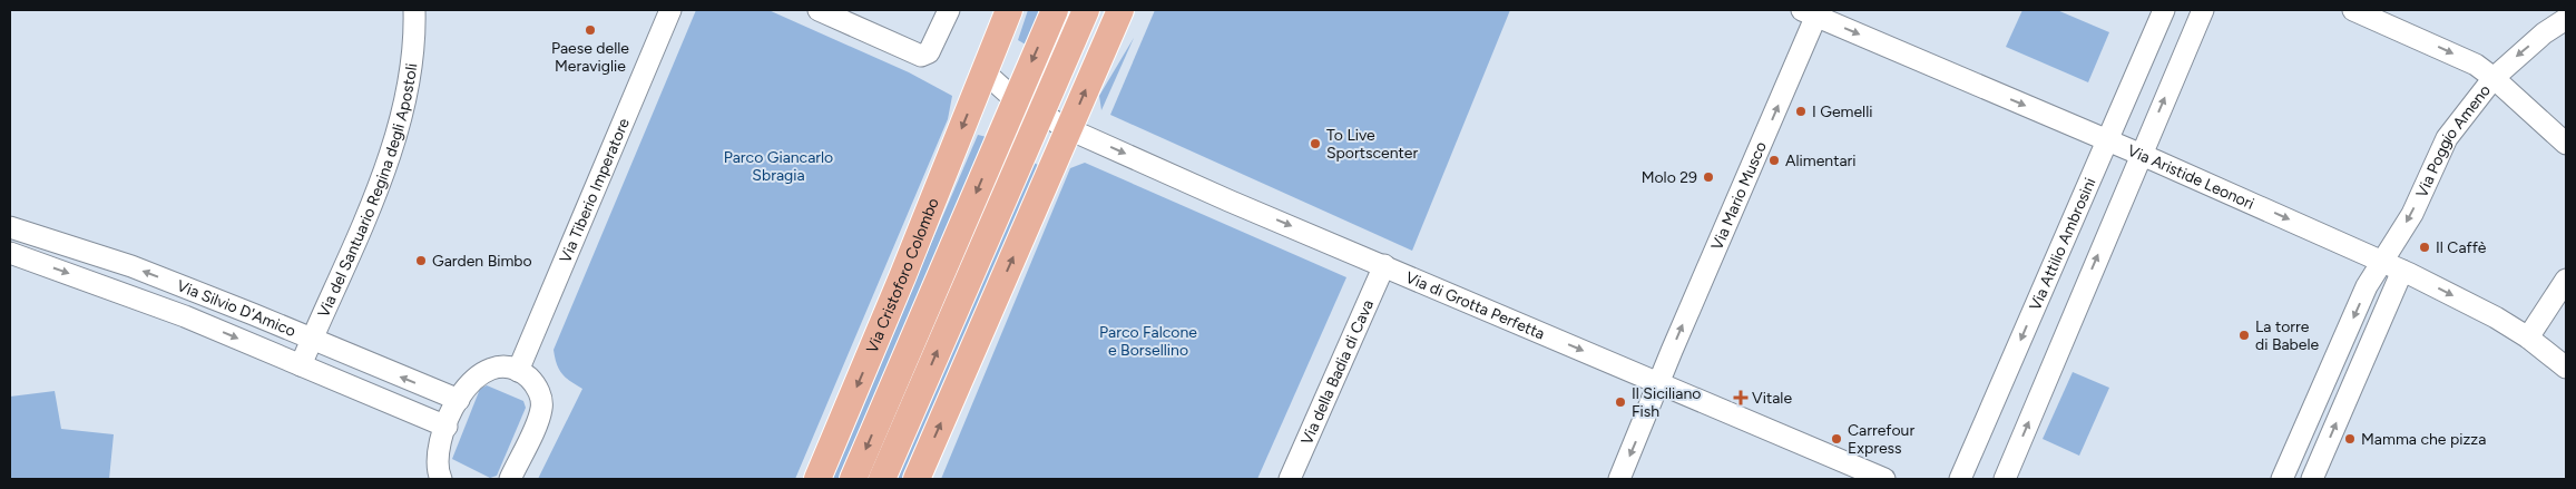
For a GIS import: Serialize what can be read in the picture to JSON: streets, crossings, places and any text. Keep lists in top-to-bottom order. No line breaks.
{"streets":{"main road":["Via Cristoforo Colombo"],"street":["Via Poggio Ameno","Via Aristide Leonori","Via del Santuario Regina degli Apostoli","Via Tiberio Imperatore","Via Mario Musco","Via Attilio Ambrosini","Via di Grotta Perfetta","Via Silvio D'Amico","Via della Badia di Cava"]},"crossings":[["Via Poggio Ameno","Via Aristide Leonori"],["Via Aristide Leonori","Via Mario Musco"],["Via Aristide Leonori","Via Attilio Ambrosini"],["Via del Santuario Regina degli Apostoli","Via Silvio D'Amico"],["Via Mario Musco","Via di Grotta Perfetta"],["Via di Grotta Perfetta","Via della Badia di Cava"]],"one_way":["Via Aristide Leonori","Via di Grotta Perfetta"],"parks":["Parco Giancarlo Sbragia","Parco Falcone e Borsellino"],"places":{"other":["Paese delle Meraviglie","I Gemelli","To Live Sportscenter","Alimentari","Molo 29","Il Caffè","Garden Bimbo","La torre di Babele","Il Siciliano Fish","Carrefour Express","Mamma che pizza"],"health":["Vitale"]}}
